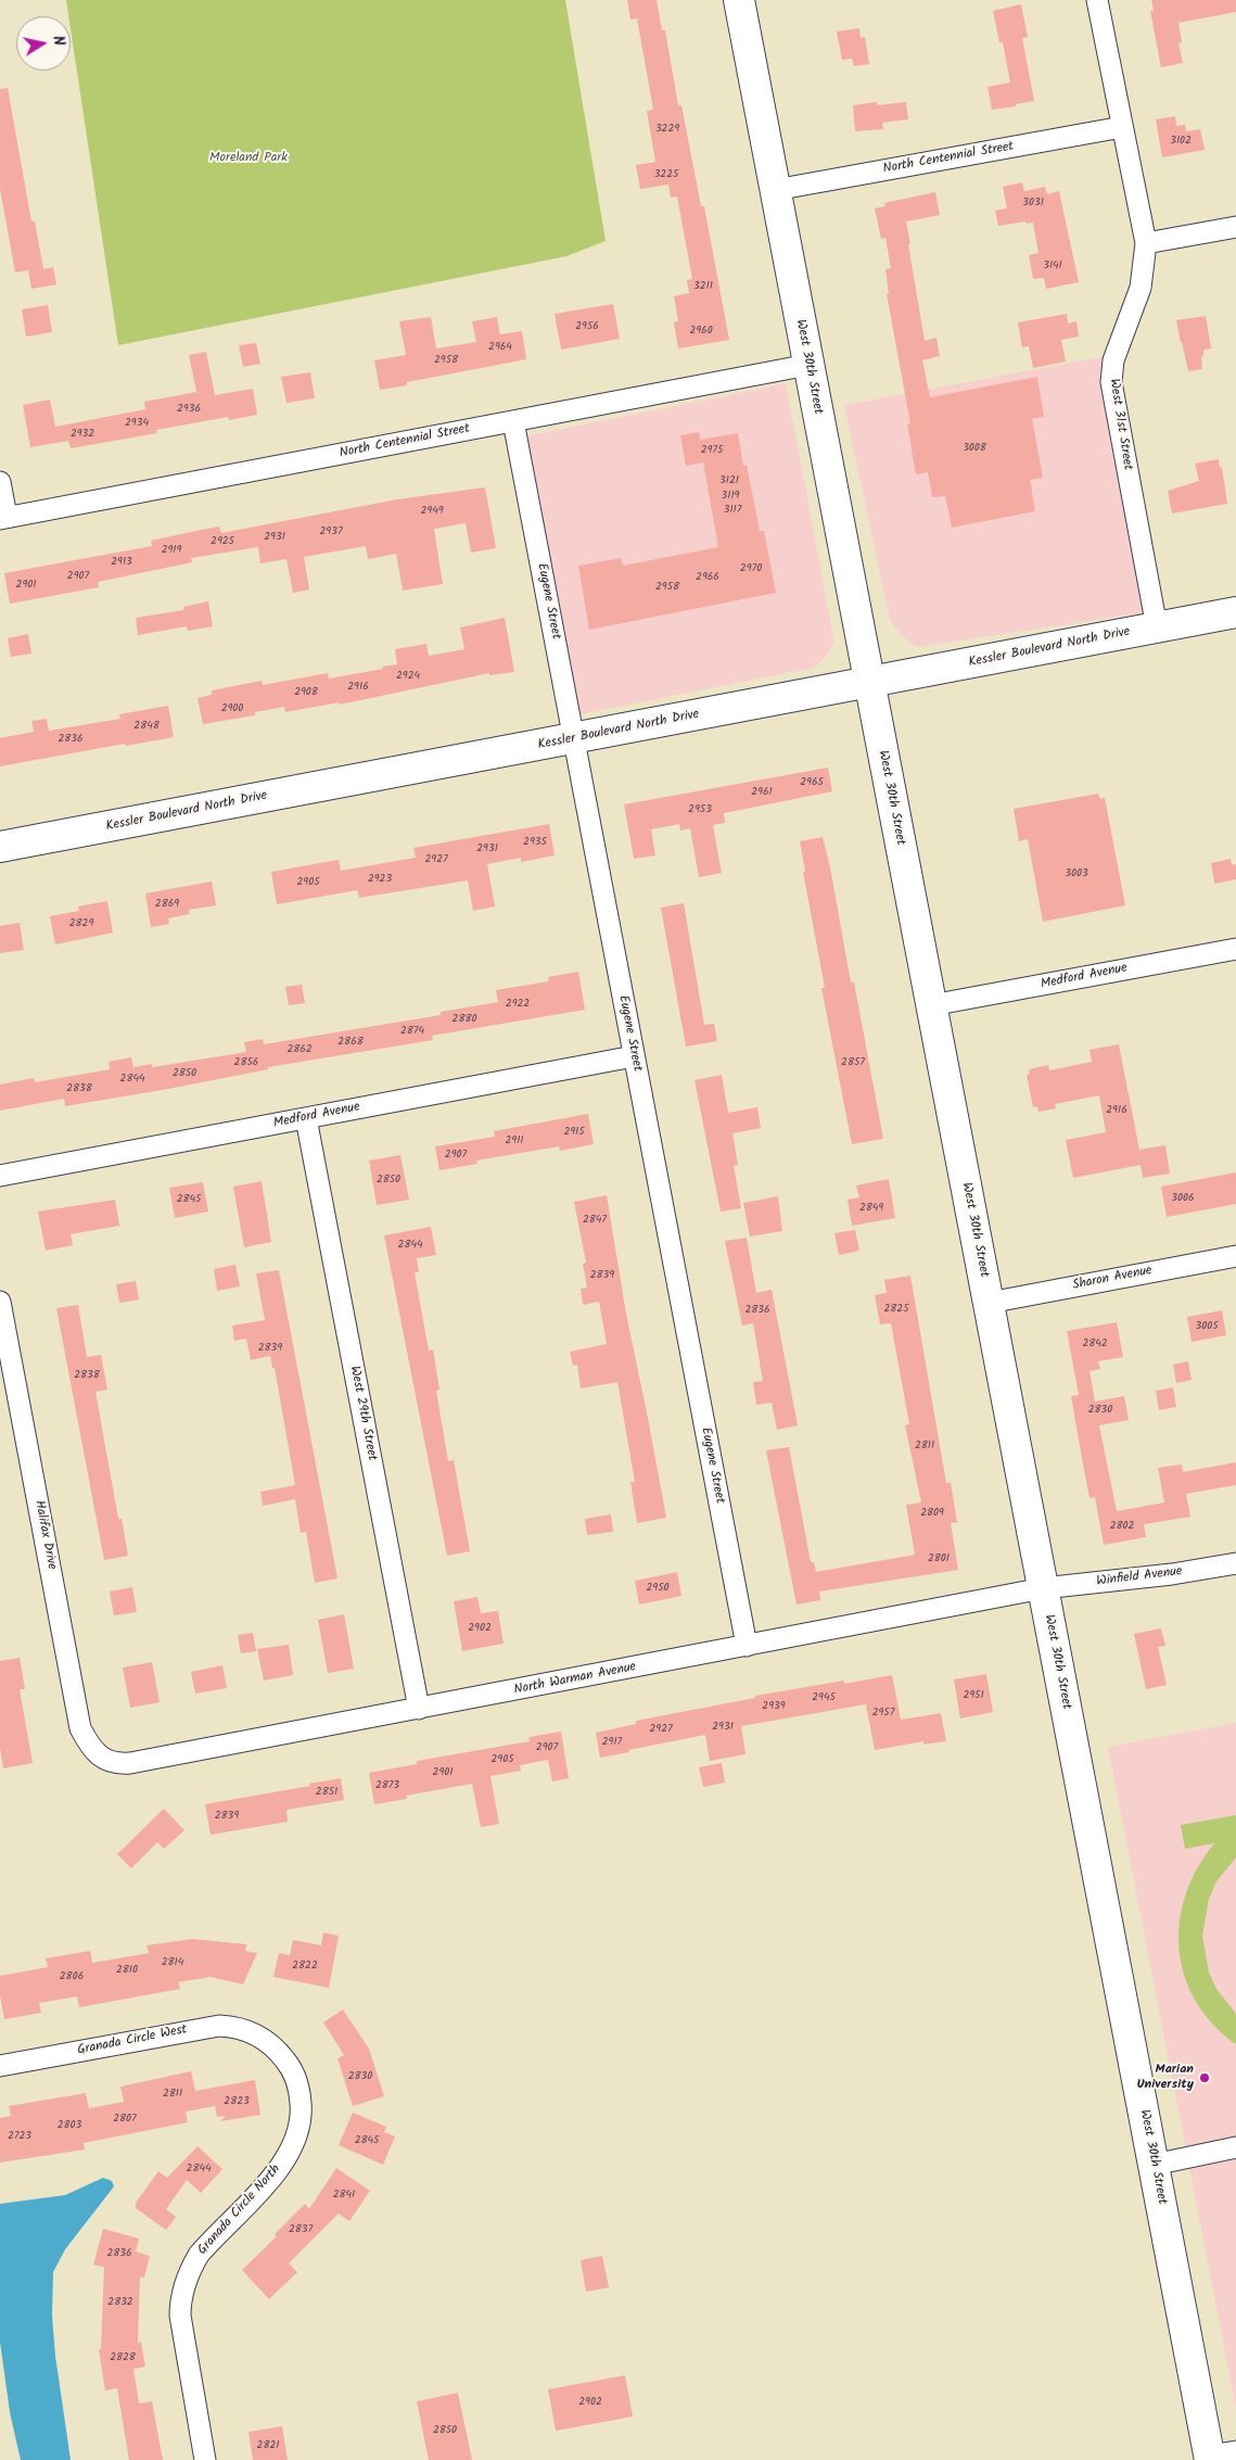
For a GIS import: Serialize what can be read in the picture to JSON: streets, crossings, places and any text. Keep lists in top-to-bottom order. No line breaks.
{"streets":{"main road":["West 30th Street","Kessler Boulevard North Drive"],"street":["North Centennial Street","West 31st Street","Eugene Street","Medford Avenue","Sharon Avenue","West 29th Street","Halifax Drive","Winfield Avenue","North Warman Avenue","Granada Circle West","Granada Circle North"]},"crossings":[["North Centennial Street","West 30th Street"],["North Centennial Street","West 31st Street"],["North Centennial Street","Eugene Street"],["West 30th Street","Kessler Boulevard North Drive"],["West 30th Street","Medford Avenue"],["West 30th Street","Sharon Avenue"],["West 30th Street","Winfield Avenue"],["West 30th Street","North Warman Avenue"],["West 31st Street","Kessler Boulevard North Drive"],["Eugene Street","Kessler Boulevard North Drive"],["Eugene Street","Medford Avenue"],["Eugene Street","North Warman Avenue"],["Medford Avenue","West 29th Street"],["West 29th Street","North Warman Avenue"],["Halifax Drive","North Warman Avenue"],["Winfield Avenue","North Warman Avenue"],["Granada Circle West","Granada Circle North"]],"parks":["Moreland Park"],"places":["Marian University"],"house_numbers":["3229","3102","3225","3031","3141","3211","2956","2960","2964","2958","2936","2934","2932","3008","2975","3121","3119","3117","2949","2937","2931","2925","2919","2913","2970","2907","2966","2901","2958","2924","2916","2908","2900","2848","2836","2965","2961","2953","2935","2931","2927","3003","2923","2905","2869","2829","2922","2880","2874","2868","2862","2856","2857","2850","2844","2838","2916","2915","2911","2907","2850","3006","2845","2849","2847","2844","2839","2825","2836","3005","2842","2839","2838","2830","2811","2809","2802","2801","2950","2902","2951","2945","2939","2957","2931","2927","2917","2907","2905","2901","2873","2851","2839","2814","2822","2810","2806","2830","2811","2823","2807","2803","2723","2845","2844","2841","2837","2836","2832","2828","2902","2850","2821"],"north":"right"}
